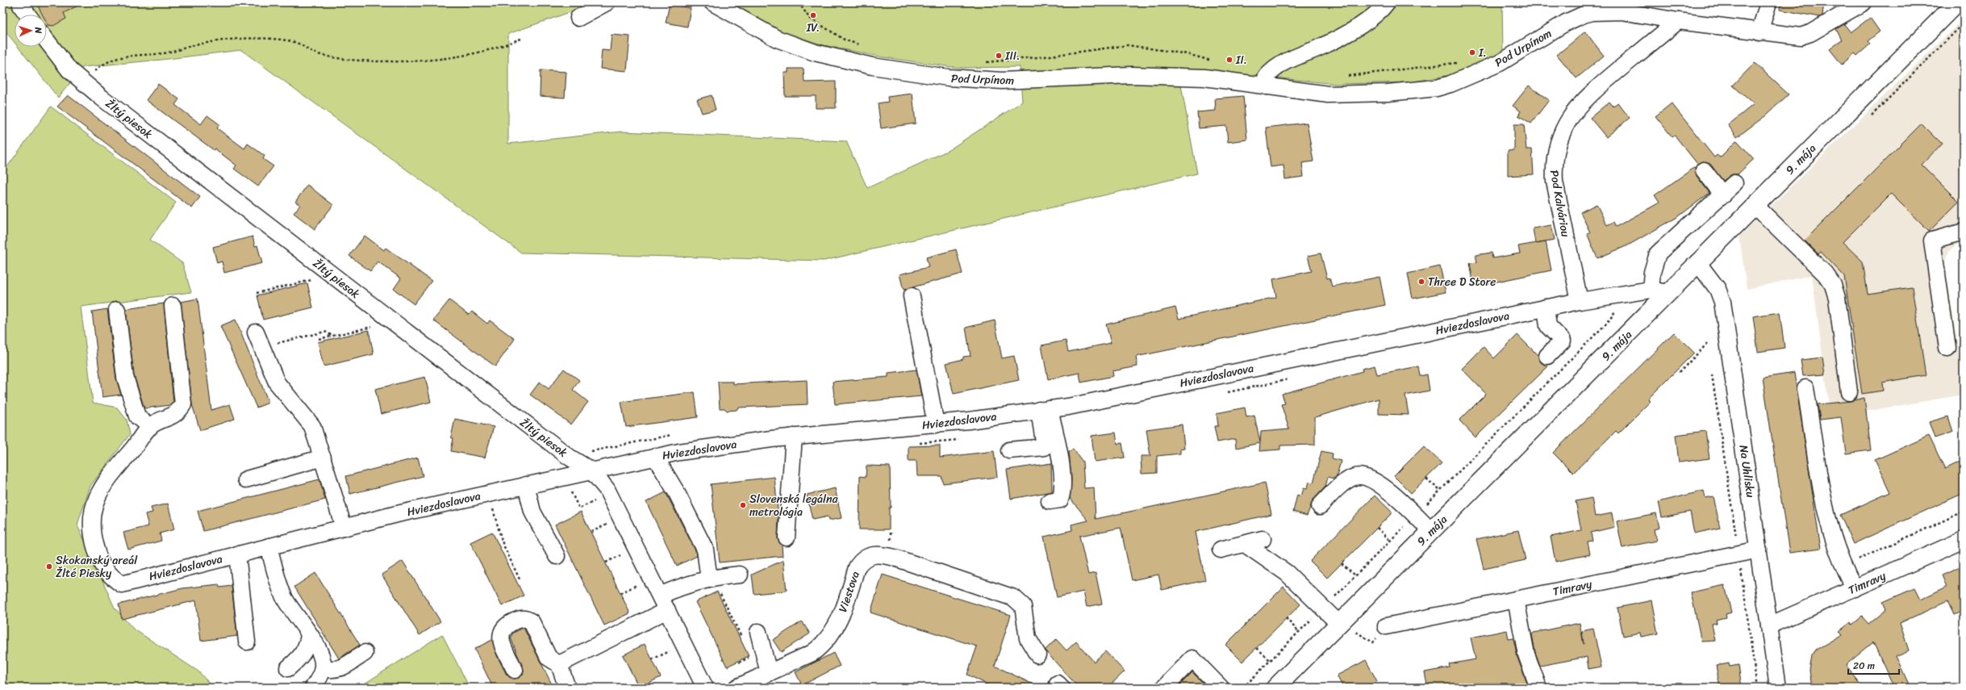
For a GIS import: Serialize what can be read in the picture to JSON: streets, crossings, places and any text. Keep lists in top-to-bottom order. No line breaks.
{"streets":{"main road":["9. mája"],"street":["Pod Urpínom","Žltý piesok","Pod Kalváriou","Hviezdoslavova","Na Uhlisku","Timravy","Viestova"]},"crossings":[["Pod Urpínom","Pod Kalváriou"],["Žltý piesok","Hviezdoslavova"],["9. mája","Hviezdoslavova"],["9. mája","Na Uhlisku"],["Pod Kalváriou","Hviezdoslavova"],["Na Uhlisku","Timravy"]],"places":["IV.","I.","III.","II.","Three D Store","Slovenská legálna metrológia","Skokanský areál Žlté Piesky"],"scale_bar":"20 m","north":"right"}
